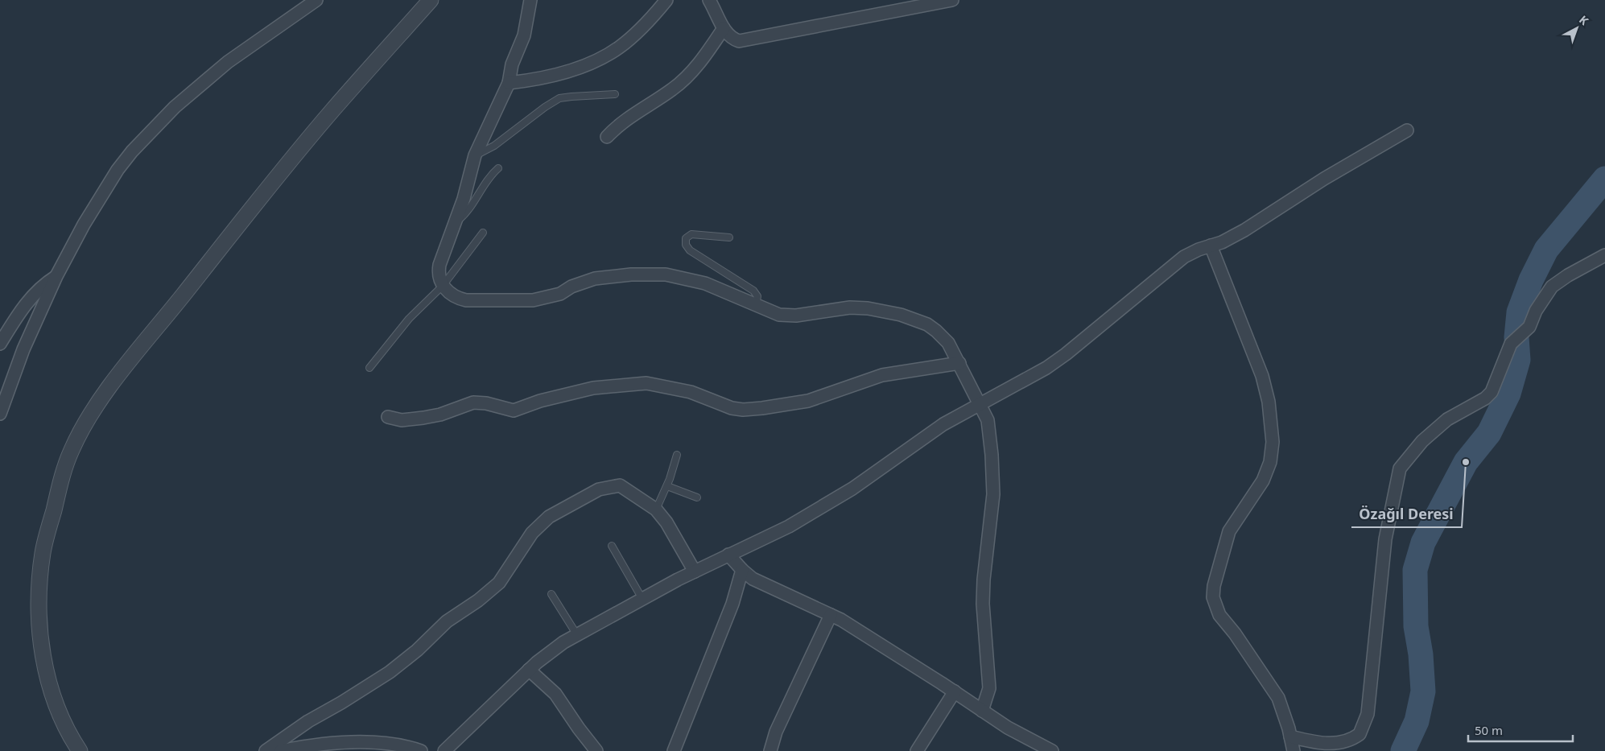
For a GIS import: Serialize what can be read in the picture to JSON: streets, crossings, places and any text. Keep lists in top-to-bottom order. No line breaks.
{"places":["Özağıl Deresi"],"scale_bar":"50 m","north":"top right"}
